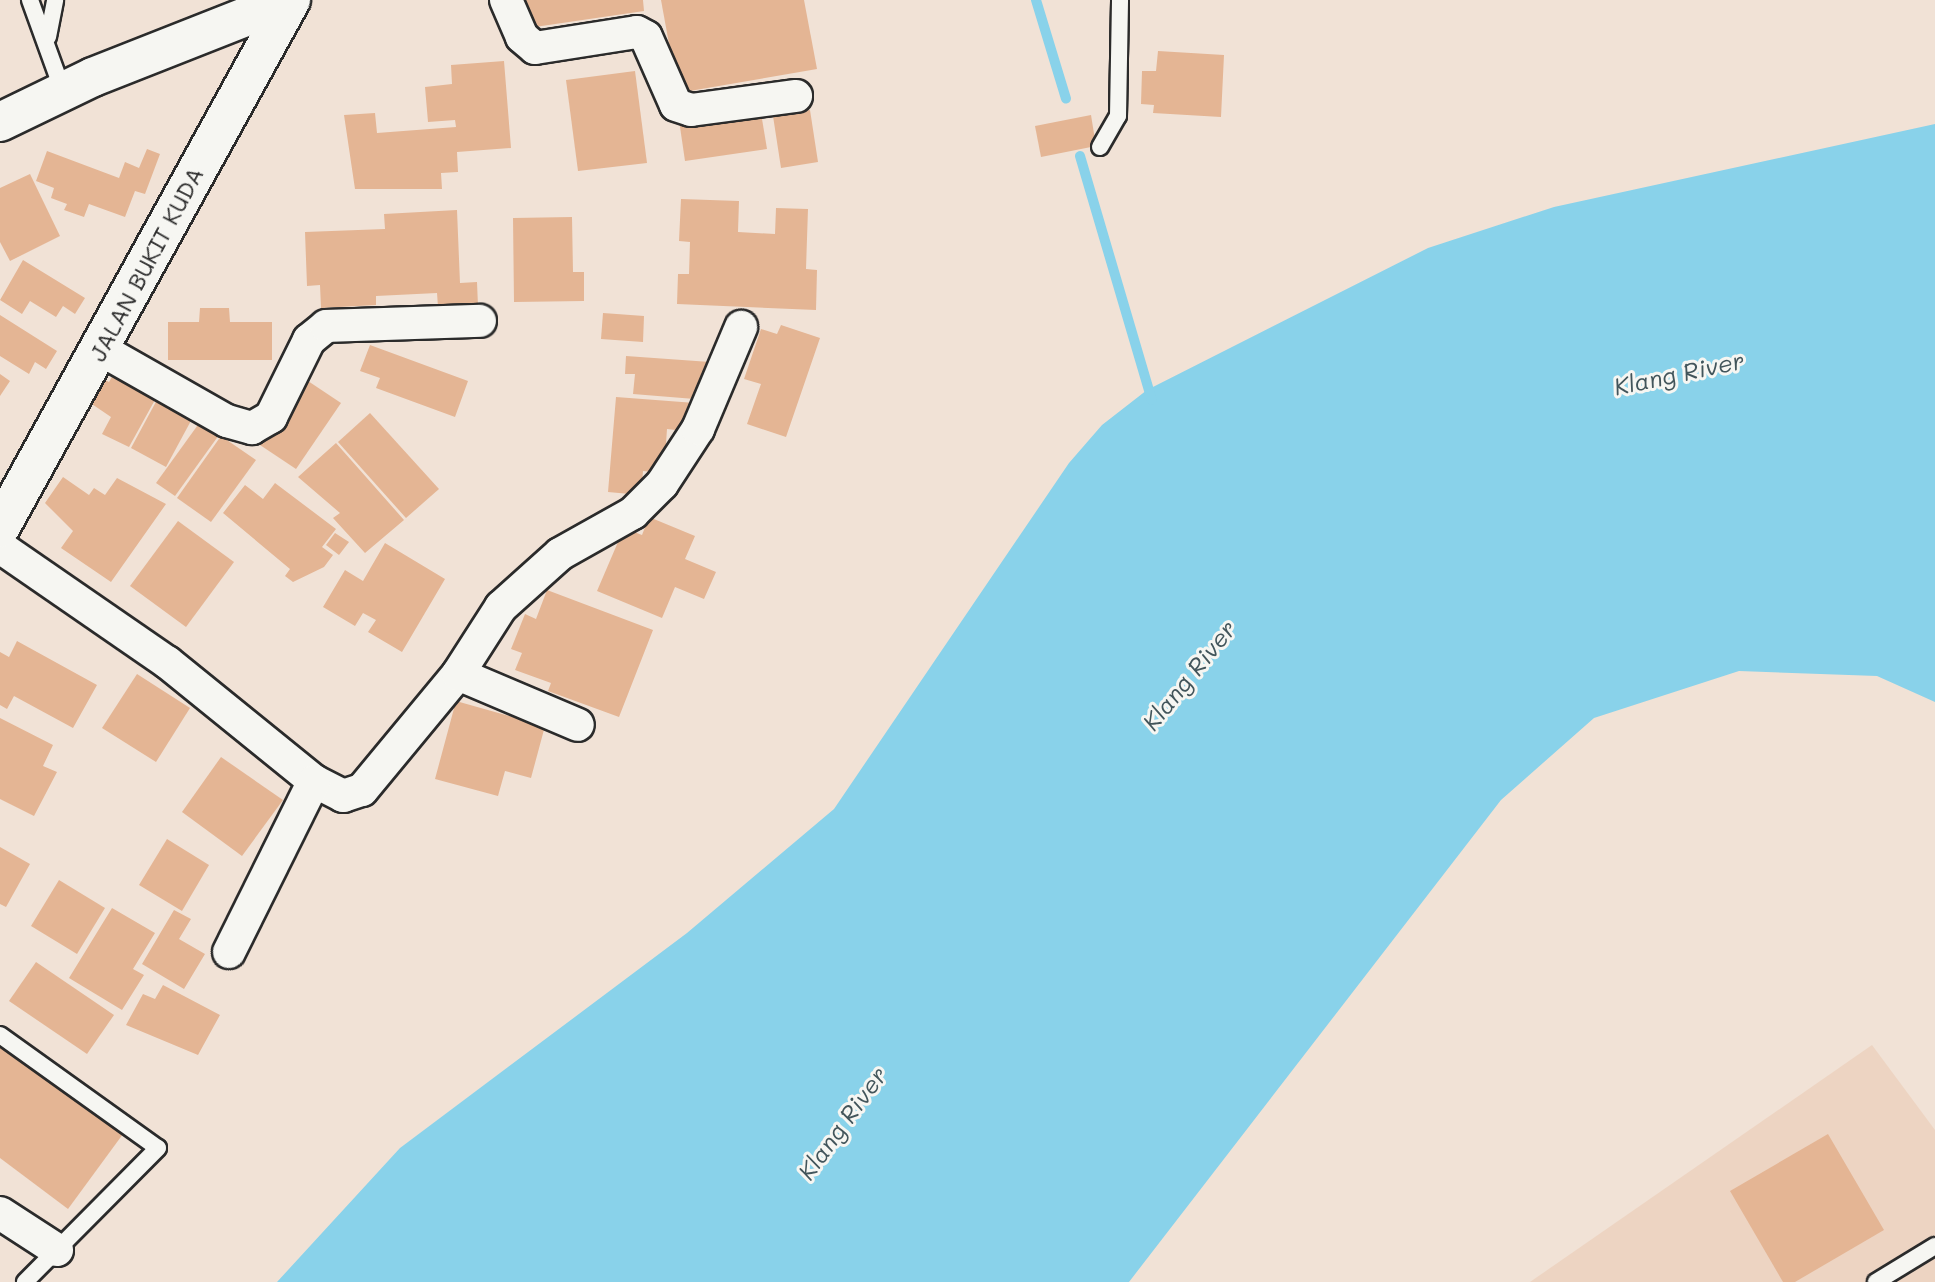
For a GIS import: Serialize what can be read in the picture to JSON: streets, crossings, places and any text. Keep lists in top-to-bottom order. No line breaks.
{"streets":{"street":["JALAN BUKIT KUDA"]},"water":["Klang River"]}
